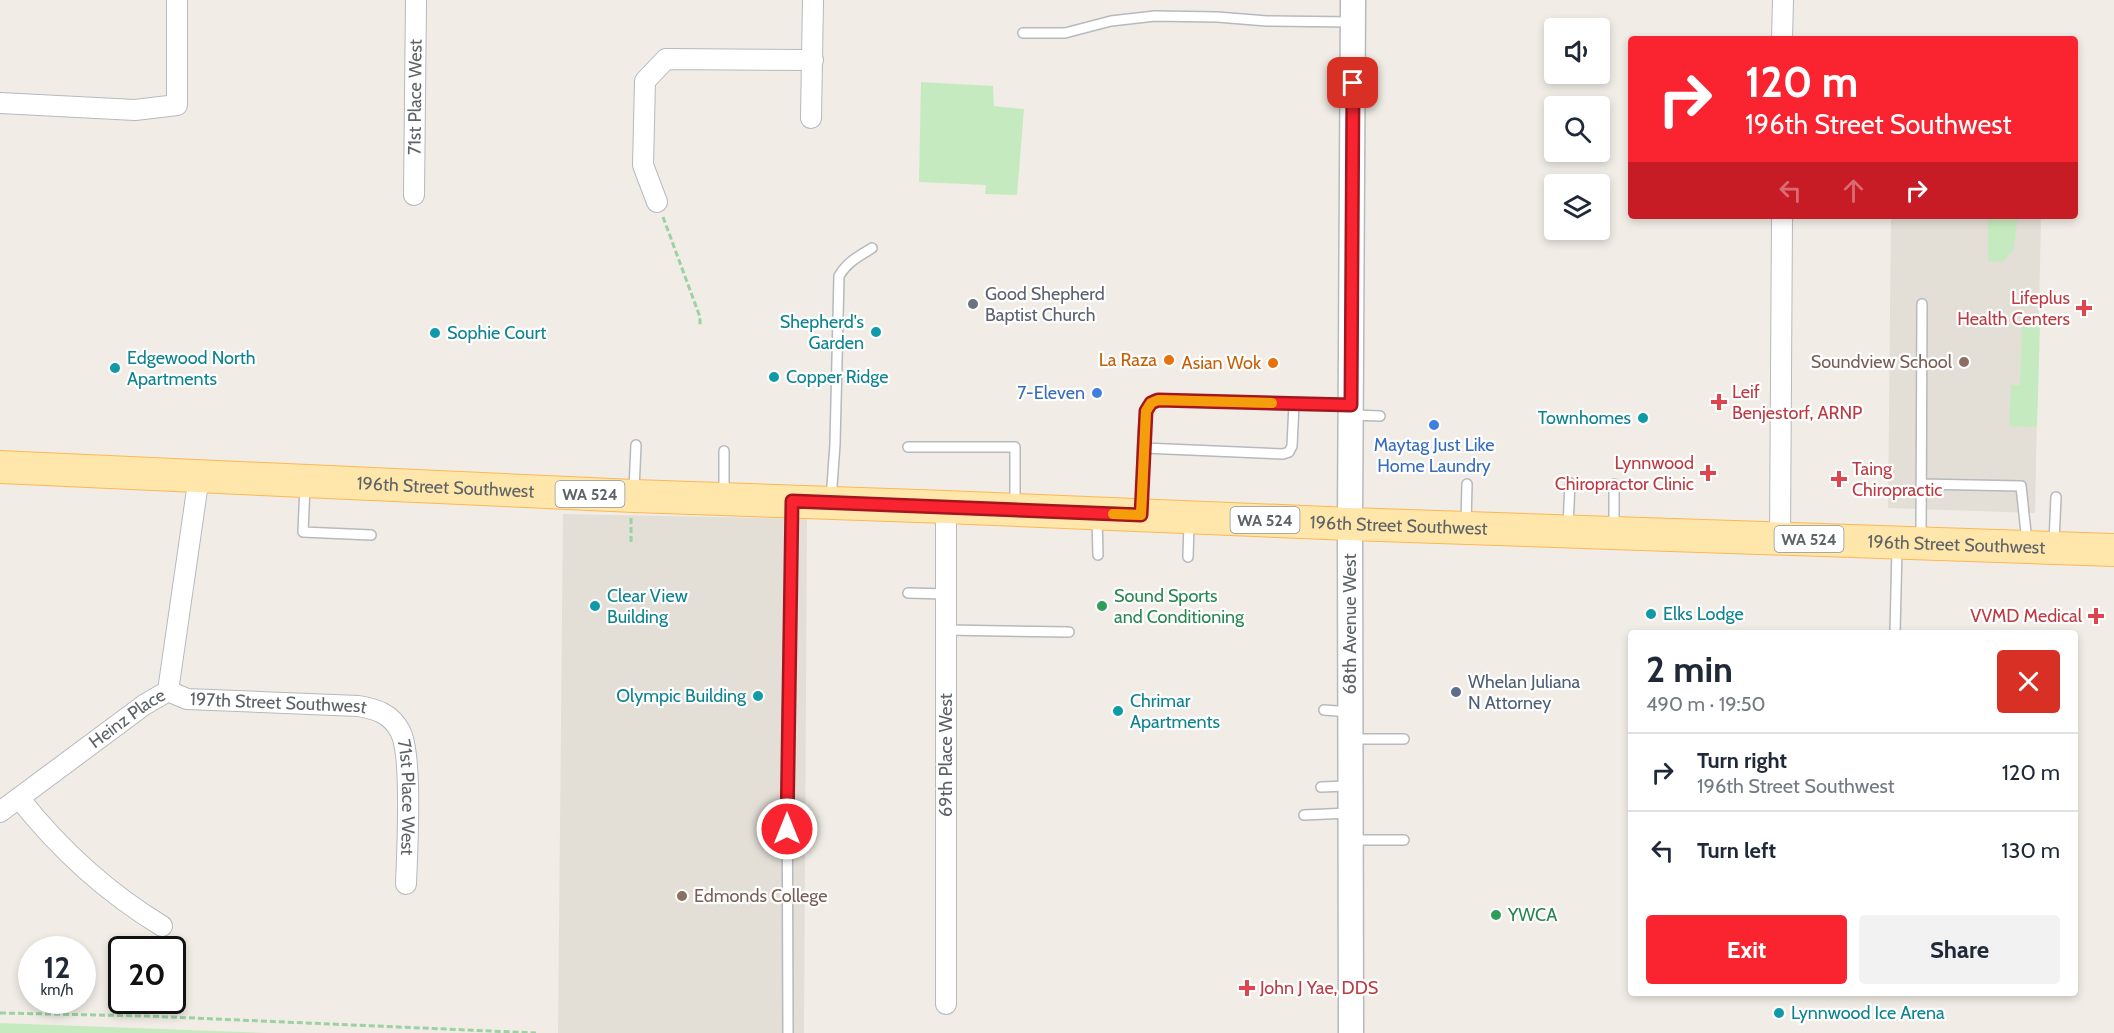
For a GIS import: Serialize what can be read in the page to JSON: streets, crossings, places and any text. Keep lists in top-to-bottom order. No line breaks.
{"streets":{"main road":["196th Street Southwest","WA 524"],"street":["71st Place West","68th Avenue West","197th Street Southwest","Heinz Place","69th Place West"]},"crossings":[["71st Place West","197th Street Southwest"],["196th Street Southwest","68th Avenue West"],["196th Street Southwest","Heinz Place"],["196th Street Southwest","69th Place West"],["197th Street Southwest","Heinz Place"]],"places":{"other":["Good Shepherd Baptist Church","Shepherd's Garden","Sophie Court","La Raza","Soundview School","Asian Wok","Edgewood North Apartments","Copper Ridge","7-Eleven","Townhomes","Maytag Just Like Home Laundry","Clear View Building","Sound Sports and Conditioning","Elks Lodge","Whelan Juliana N Attorney","Olympic Building","Chrimar Apartments","Edmonds College","YWCA","Lynnwood Ice Arena"],"health":["Lifeplus Health Centers","Leif Benjestorf, ARNP","Lynnwood Chiropractor Clinic","Taing Chiropractic","VVMD Medical","John J Yae, DDS"]},"page":{"turn":["120 m","196th Street Southwest"],"heading":["2 min","490 m · 19:50"],"list":[{"name":"Turn right","note":"196th Street Southwest","value":"120 m"},{"name":"Turn left","value":"130 m"}],"buttons":["Exit","Share"],"speed":"12 km/h","limit":"20"}}
